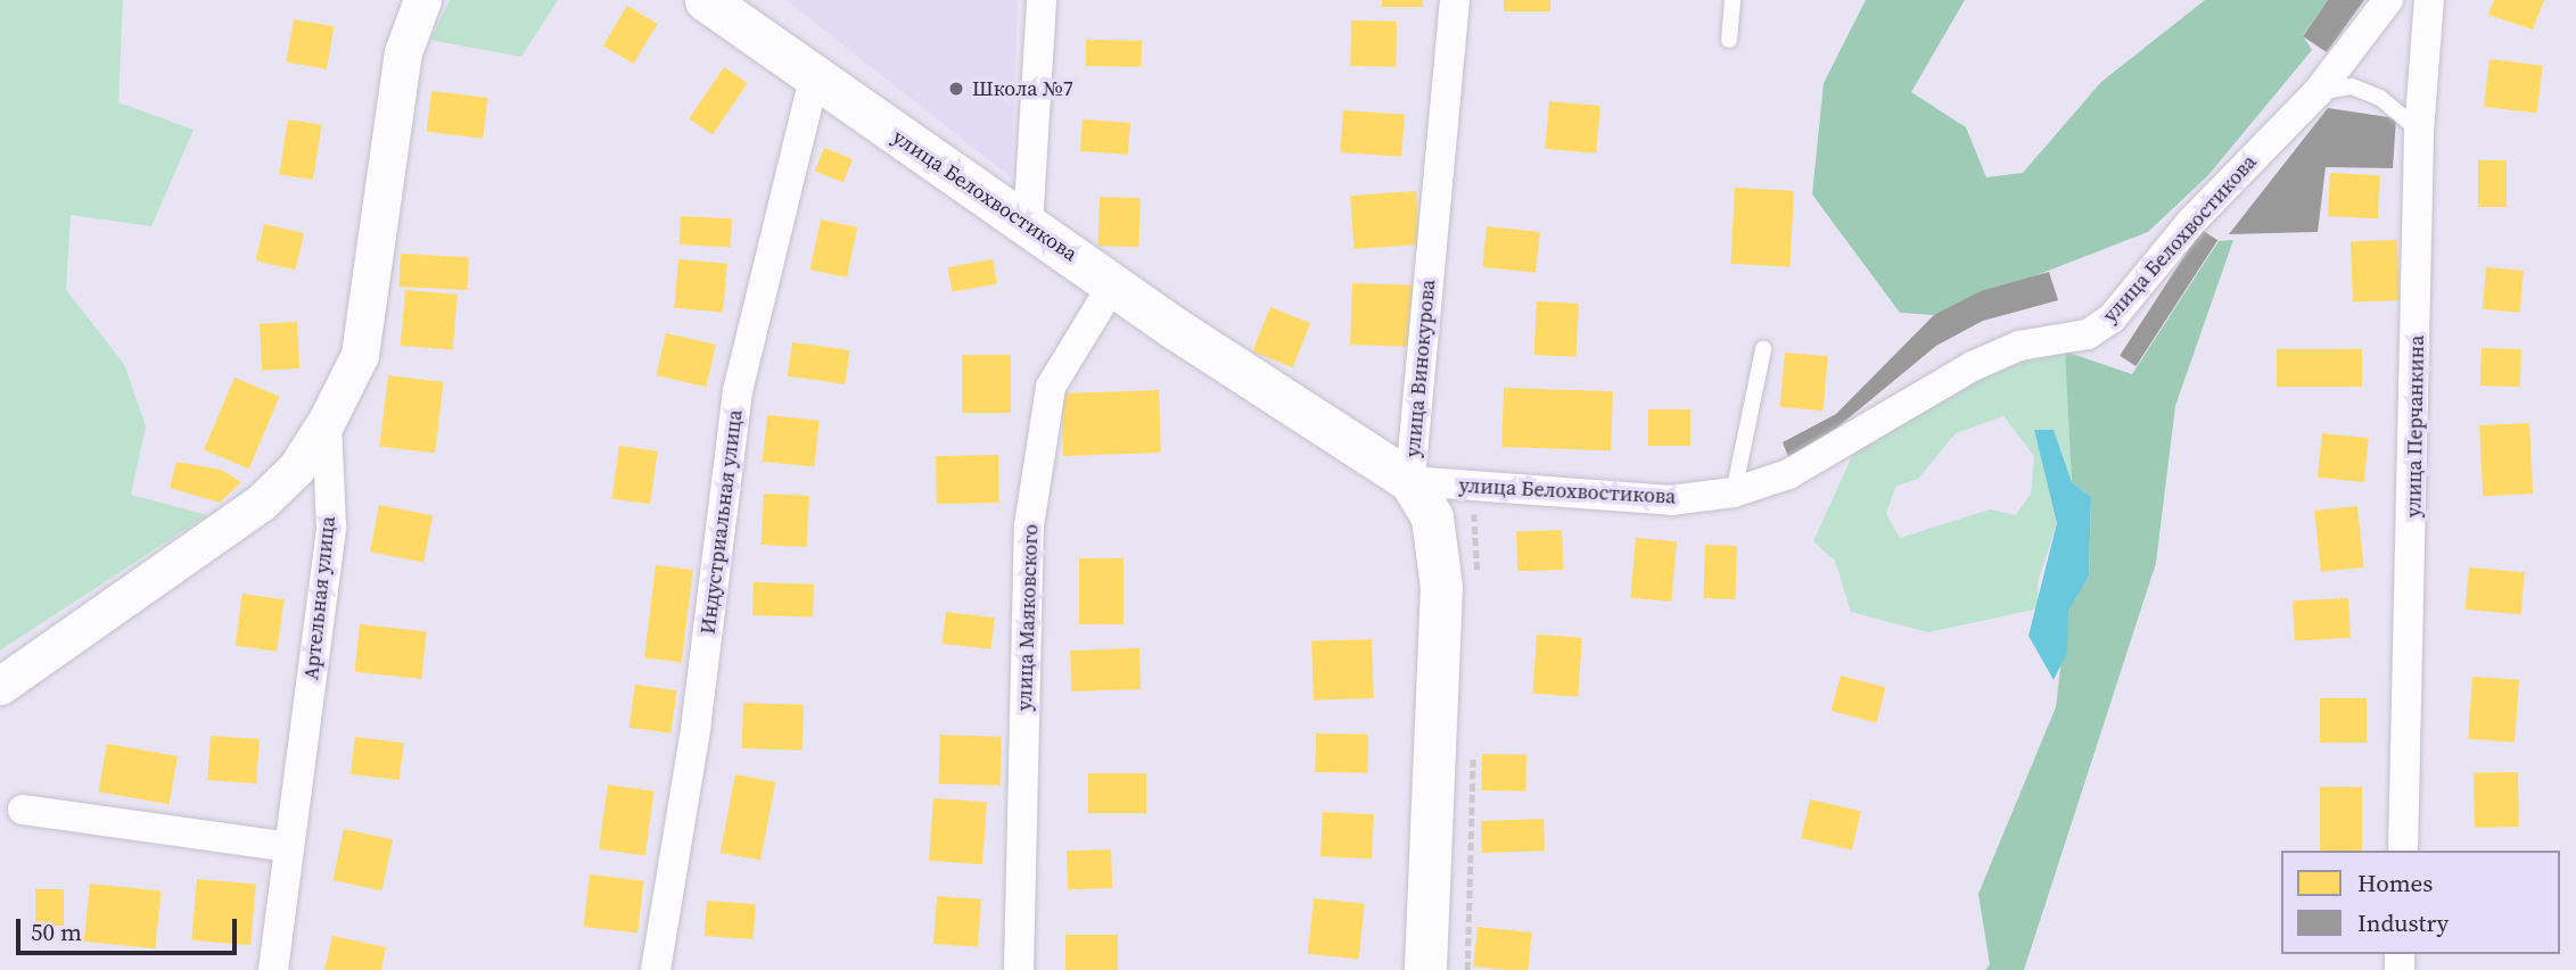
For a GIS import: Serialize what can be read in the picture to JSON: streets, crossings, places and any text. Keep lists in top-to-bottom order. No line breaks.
{"streets":{"main road":["улица Белохвостикова","улица Винокурова"],"street":["улица Перчанкина","Индустриальная улица","Артельная улица","улица Маяковского"]},"crossings":[["улица Белохвостикова","улица Винокурова"],["улица Белохвостикова","Индустриальная улица"],["улица Белохвостикова","улица Маяковского"]],"places":["Школа №7"],"legend":["Homes","Industry"],"scale_bar":"50 m"}
